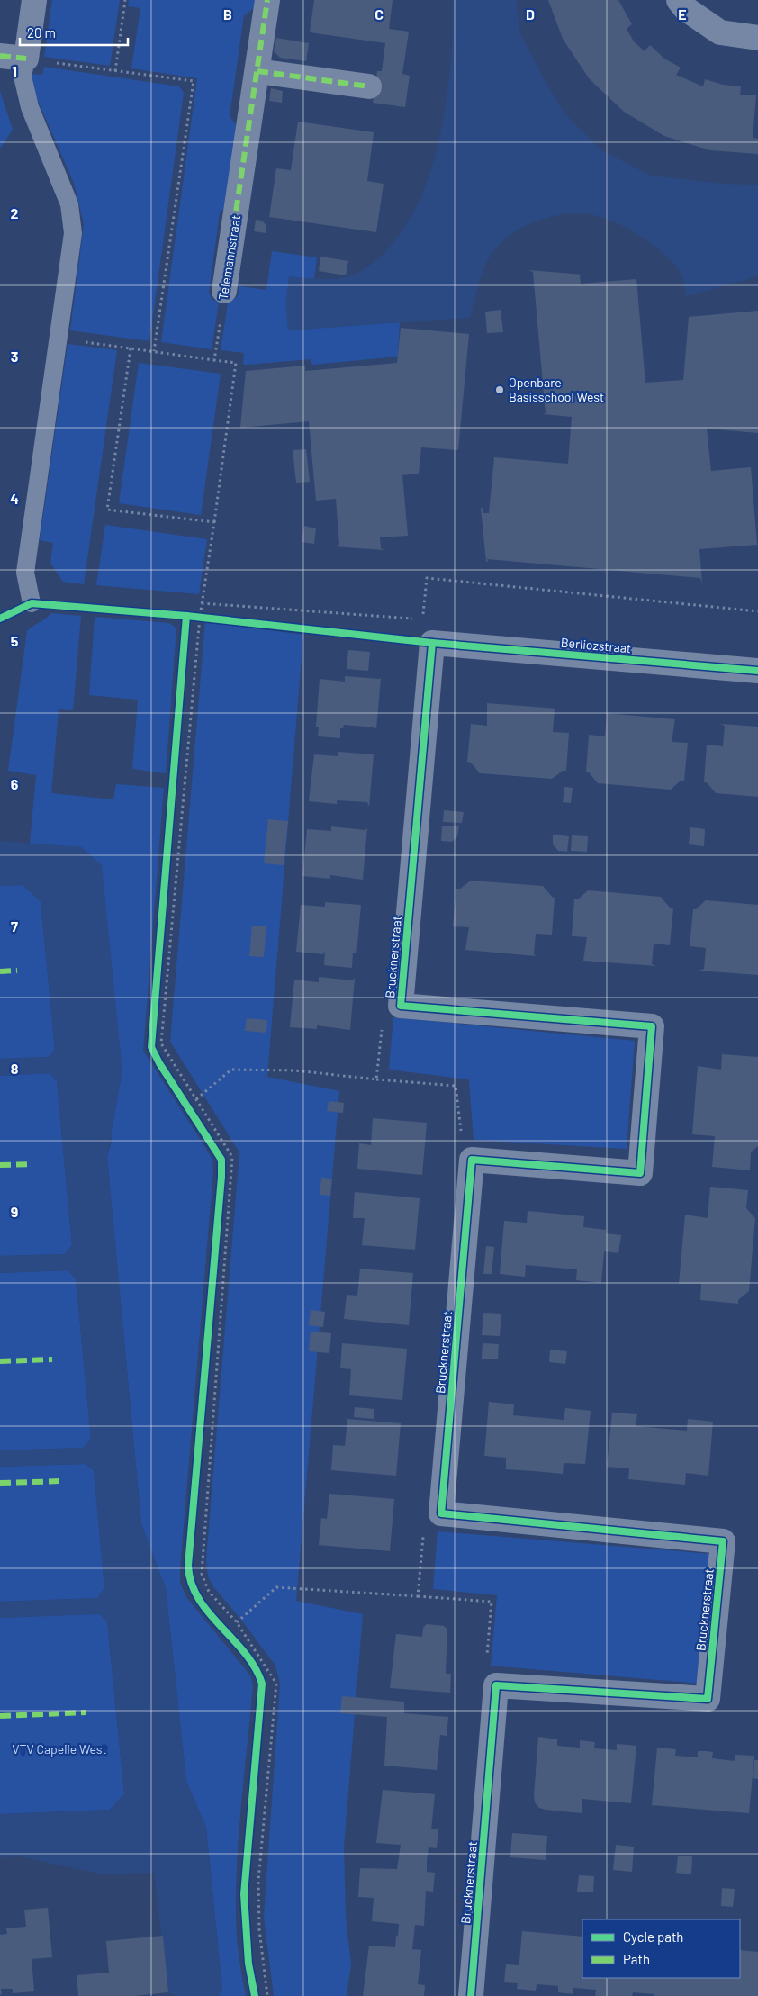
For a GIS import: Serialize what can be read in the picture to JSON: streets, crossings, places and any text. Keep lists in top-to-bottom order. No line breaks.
{"streets":{"street":["Telemannstraat","Berliozstraat","Brucknerstraat"]},"crossings":[["Berliozstraat","Brucknerstraat"]],"parks":["VTV Capelle West"],"places":["Openbare Basisschool West"],"legend":["Cycle path","Path"],"scale_bar":"20 m","grid":{"columns":["B","C","D","E"],"rows":["1","2","3","4","5","6","7","8","9"]}}
